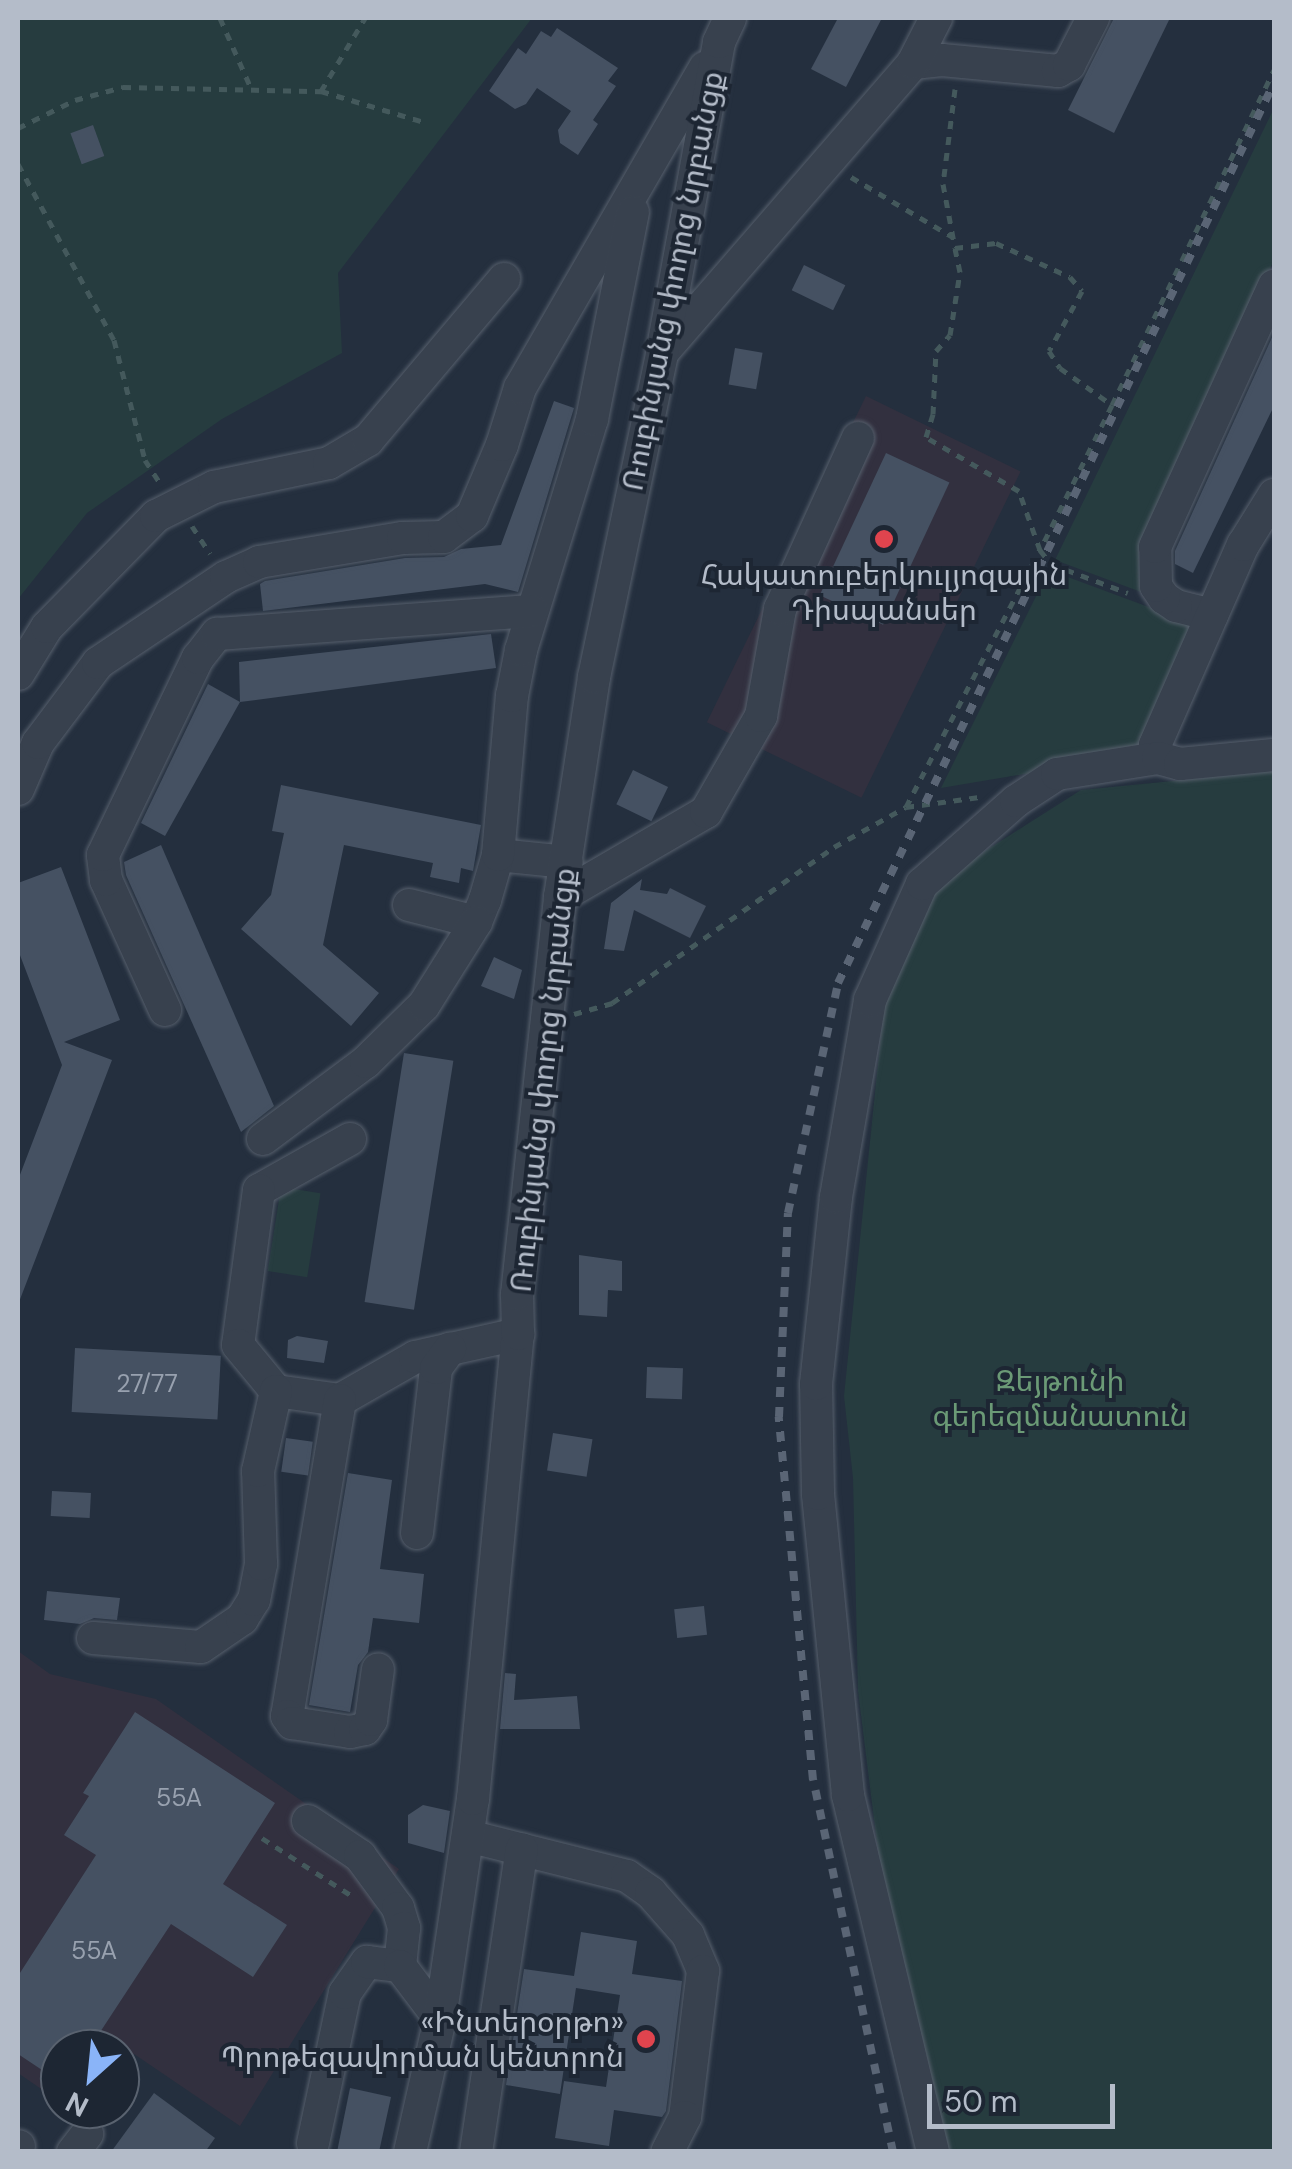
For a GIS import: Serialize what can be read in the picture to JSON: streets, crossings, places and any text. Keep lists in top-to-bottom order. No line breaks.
{"streets":{"street":["Ռուբինյանց փողոց նրբանցք"]},"parks":["Զեյթունի գերեզմանատուն"],"places":["Հակատուբերկուլյոզային Դիսպանսեր","«Ինտերօրթո» Պրոթեզավորման կենտրոն"],"house_numbers":["27/77","55A","55A"],"scale_bar":"50 m","north":"bottom left"}
